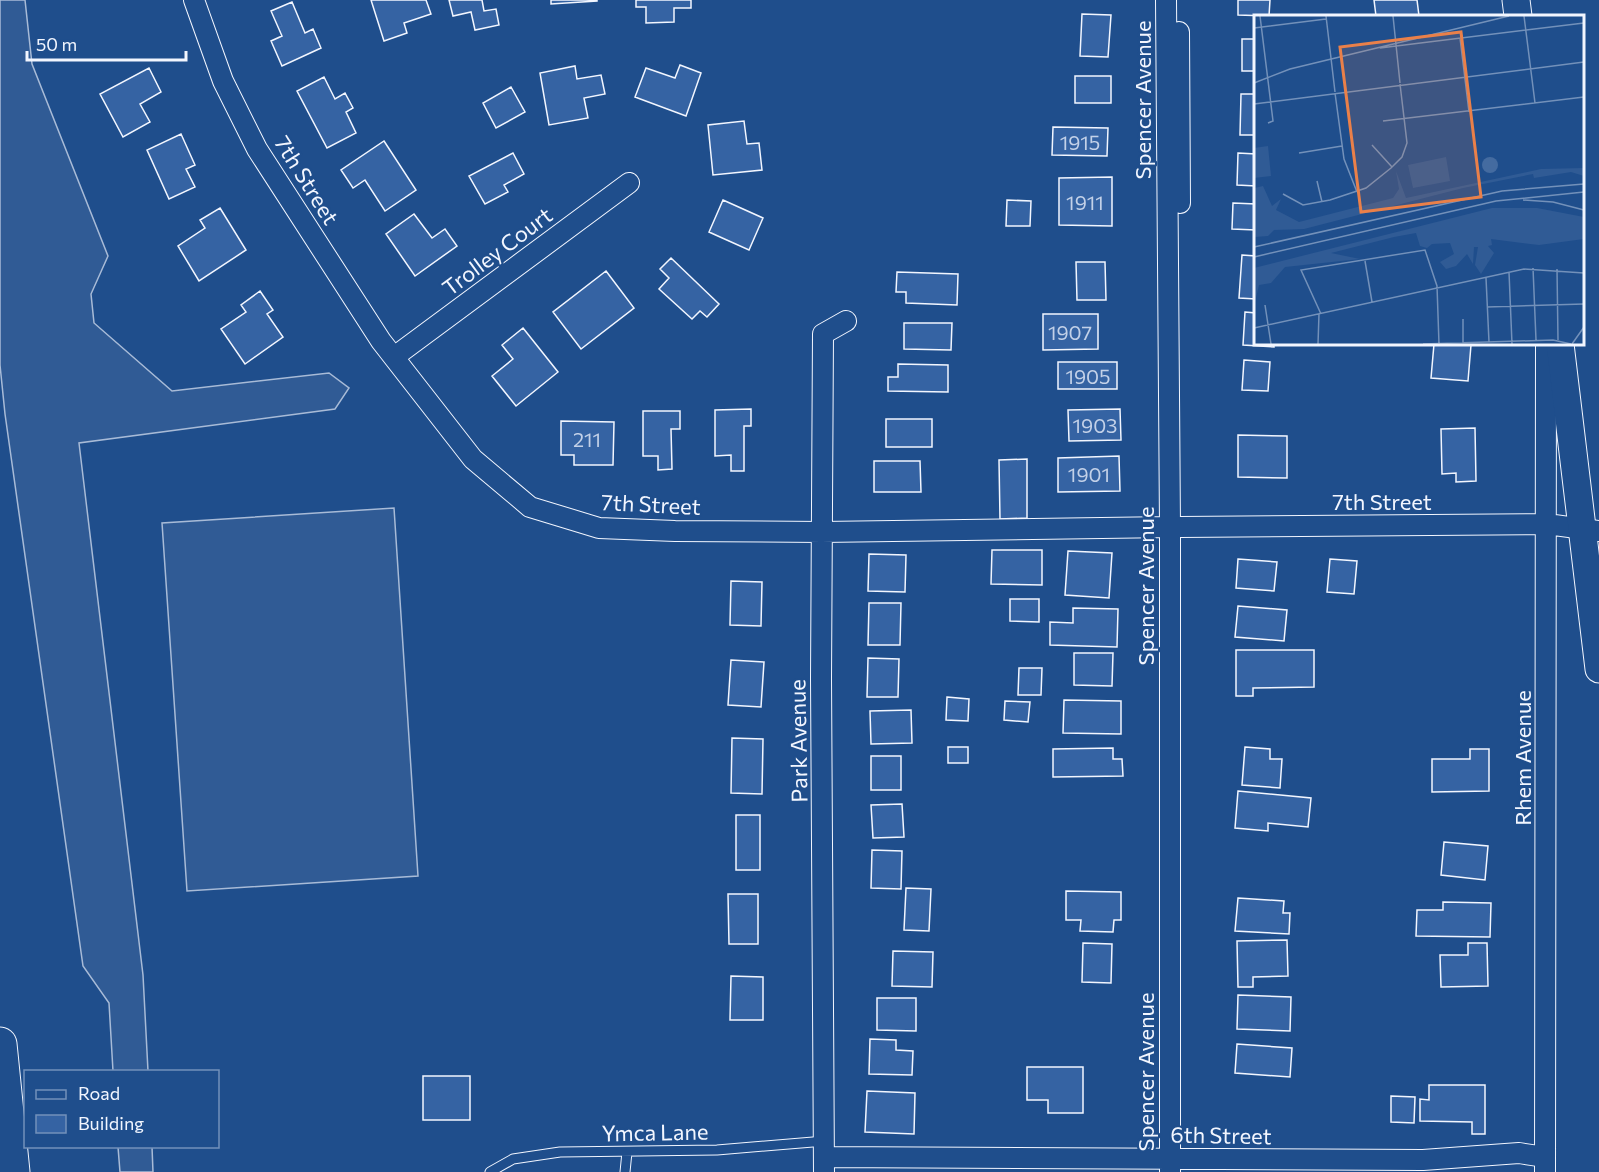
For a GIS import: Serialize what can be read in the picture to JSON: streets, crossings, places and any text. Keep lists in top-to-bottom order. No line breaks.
{"streets":{"street":["Spencer Avenue","7th Street","Trolley Court","Park Avenue","Rhem Avenue","6th Street"],"lane":["Ymca Lane"]},"crossings":[["Spencer Avenue","7th Street"],["Spencer Avenue","6th Street"],["7th Street","Trolley Court"],["7th Street","Park Avenue"],["7th Street","Rhem Avenue"],["Park Avenue","Ymca Lane"],["Park Avenue","6th Street"],["Rhem Avenue","6th Street"],["Ymca Lane","6th Street"]],"house_numbers":["1915","1911","1907","1905","1903","211","1901"],"legend":["Road","Building"],"scale_bar":"50 m"}
